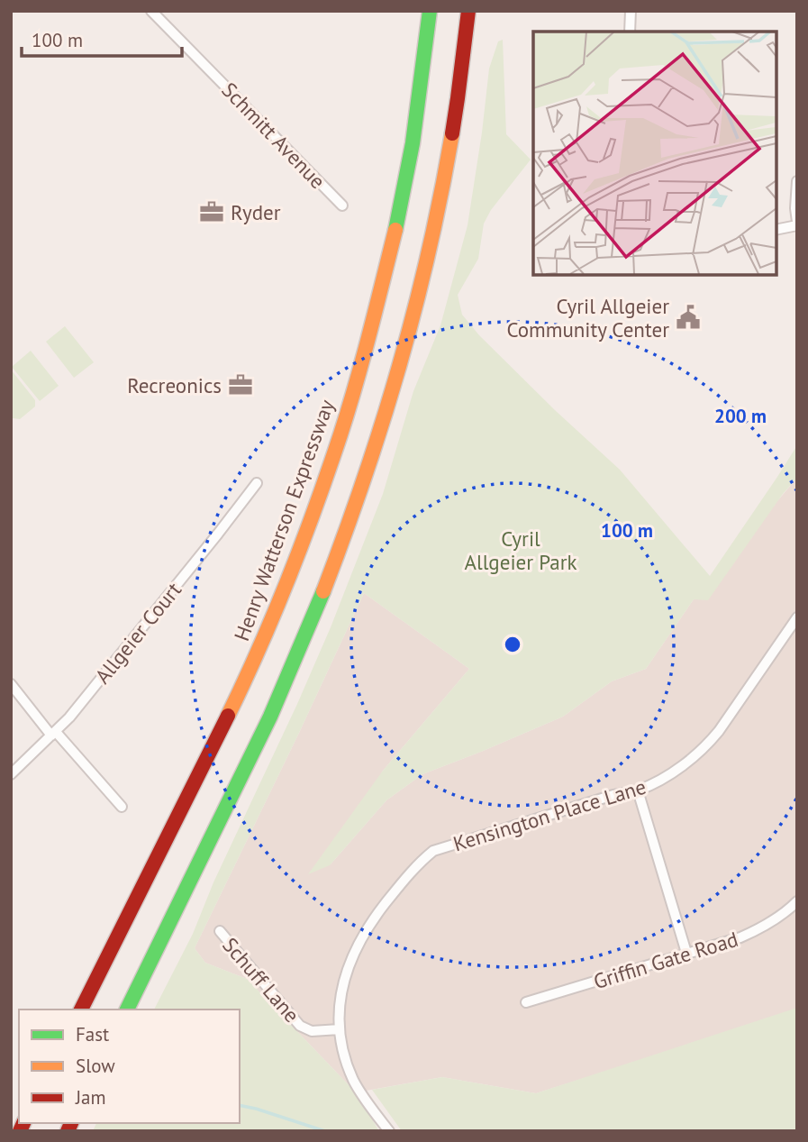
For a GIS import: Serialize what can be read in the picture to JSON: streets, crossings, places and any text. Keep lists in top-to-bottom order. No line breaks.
{"streets":{"highway":["Henry Watterson Expressway"],"street":["Schmitt Avenue","Allgeier Court","Kensington Place Lane","Griffin Gate Road","Schuff Lane"]},"crossings":[["Kensington Place Lane","Schuff Lane"]],"parks":["Cyril Allgeier Park"],"places":{"office":["Ryder","Recreonics"],"public building":["Cyril Allgeier Community Center"]},"legend":["Fast","Slow","Jam"],"scale_bar":"100 m","rings":["200 m","100 m"]}
